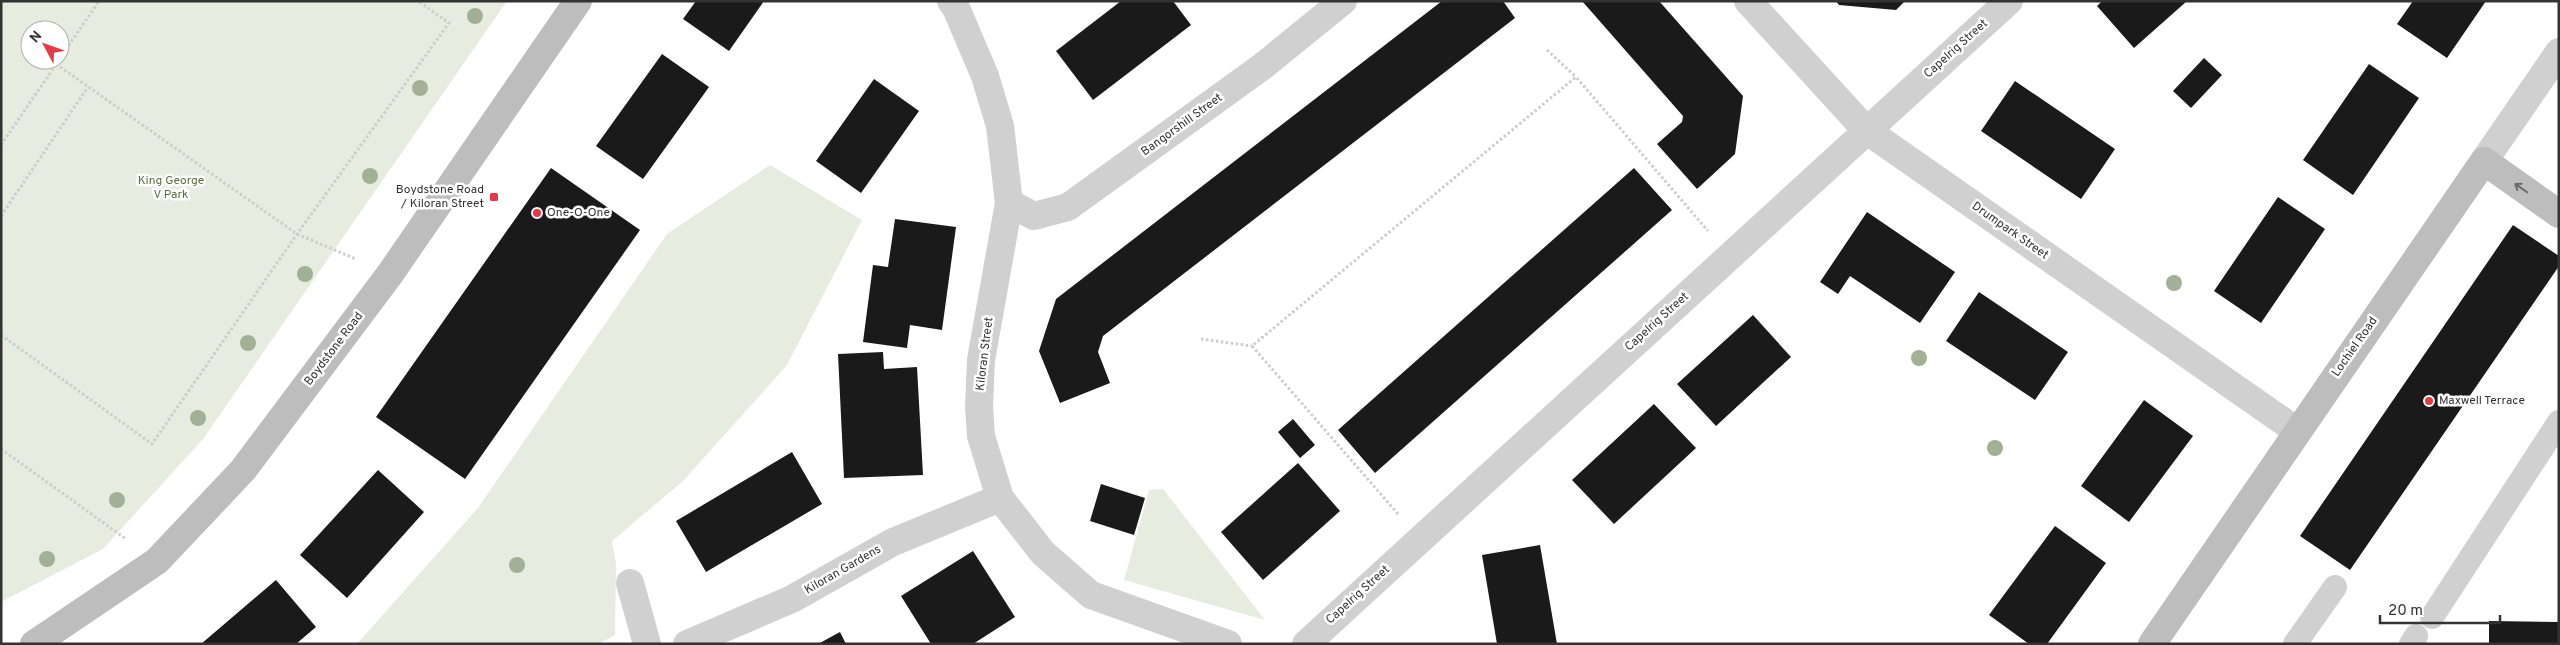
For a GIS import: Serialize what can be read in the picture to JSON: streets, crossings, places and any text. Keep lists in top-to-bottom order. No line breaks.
{"streets":{"street":["Capelrig Street","Bangorshill Street","Drumpark Street","Lochiel Road","Boydstone Road","Kiloran Street","Kiloran Gardens"]},"crossings":[["Capelrig Street","Drumpark Street"],["Bangorshill Street","Kiloran Street"],["Drumpark Street","Lochiel Road"],["Kiloran Street","Kiloran Gardens"]],"parks":["King George V Park"],"places":{"transit":["Boydstone Road / Kiloran Street"],"other":["One-O-One","Maxwell Terrace"]},"scale_bar":"20 m","north":"top left"}
